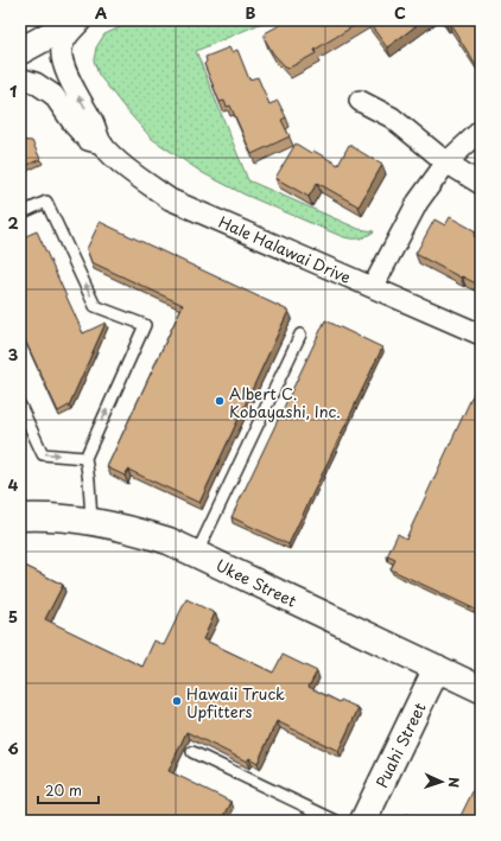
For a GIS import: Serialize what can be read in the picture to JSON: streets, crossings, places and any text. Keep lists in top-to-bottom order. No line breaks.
{"streets":{"street":["Hale Halawai Drive","Ukee Street","Puahi Street"]},"crossings":[["Ukee Street","Puahi Street"]],"places":["Albert C. Kobayashi, Inc.","Hawaii Truck Upfitters"],"scale_bar":"20 m","north":"right","grid":{"columns":["A","B","C"],"rows":["1","2","3","4","5","6"]}}
